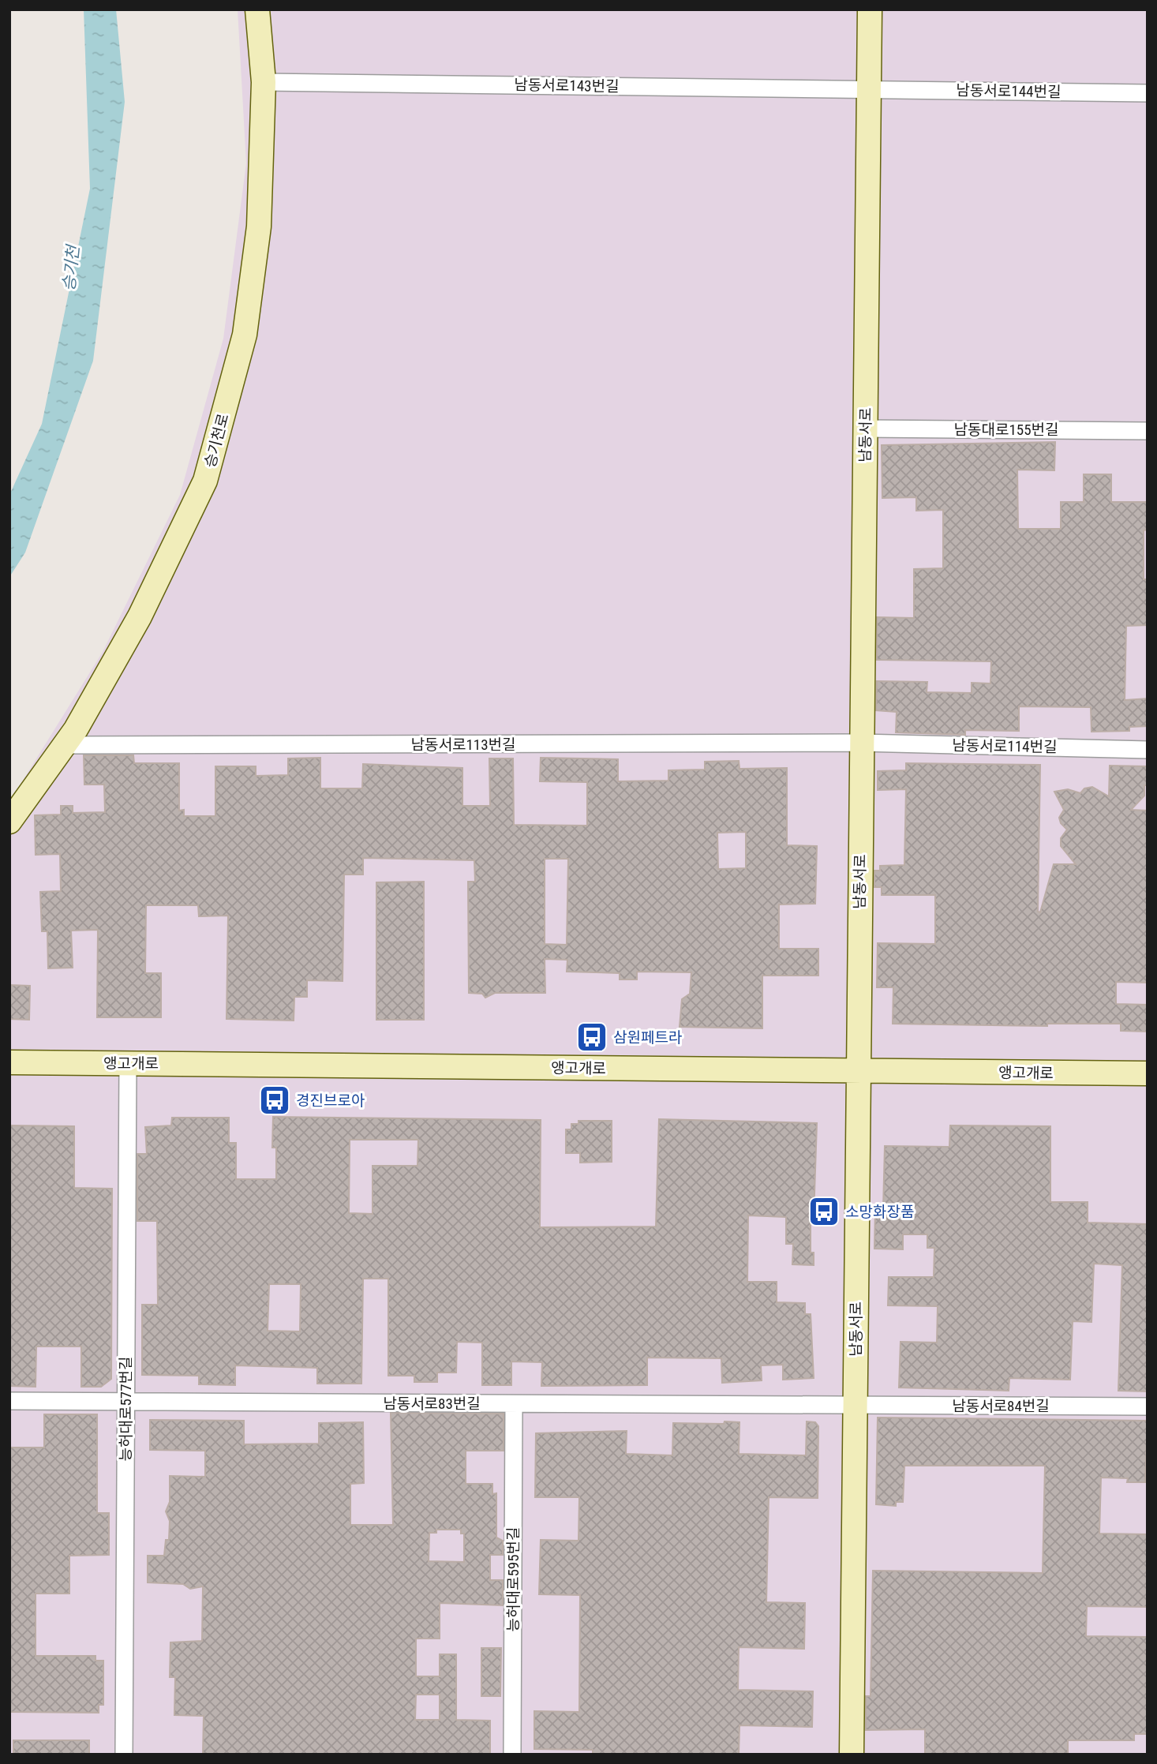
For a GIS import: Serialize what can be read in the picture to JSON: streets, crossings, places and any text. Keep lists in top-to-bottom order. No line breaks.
{"streets":{"street":["남동서로143번길","남동서로144번길","남동대로155번길","남동서로","승기천로","남동서로113번길","남동서로114번길","앵고개로","남동서로83번길","남동서로84번길","능허대로577번길","능허대로595번길"]},"crossings":[["남동서로143번길","남동서로144번길"],["남동서로143번길","남동서로"],["남동서로143번길","승기천로"],["남동서로144번길","남동서로"],["남동대로155번길","남동서로"],["남동서로","남동서로113번길"],["남동서로","남동서로114번길"],["남동서로","앵고개로"],["남동서로","남동서로83번길"],["남동서로","남동서로84번길"],["승기천로","남동서로113번길"],["남동서로113번길","남동서로114번길"],["앵고개로","능허대로577번길"],["남동서로83번길","남동서로84번길"],["남동서로83번길","능허대로577번길"],["남동서로83번길","능허대로595번길"]],"water":["승기천"],"places":{"bus stop":["삼원페트라","경진브로아","소망화장품"]}}
